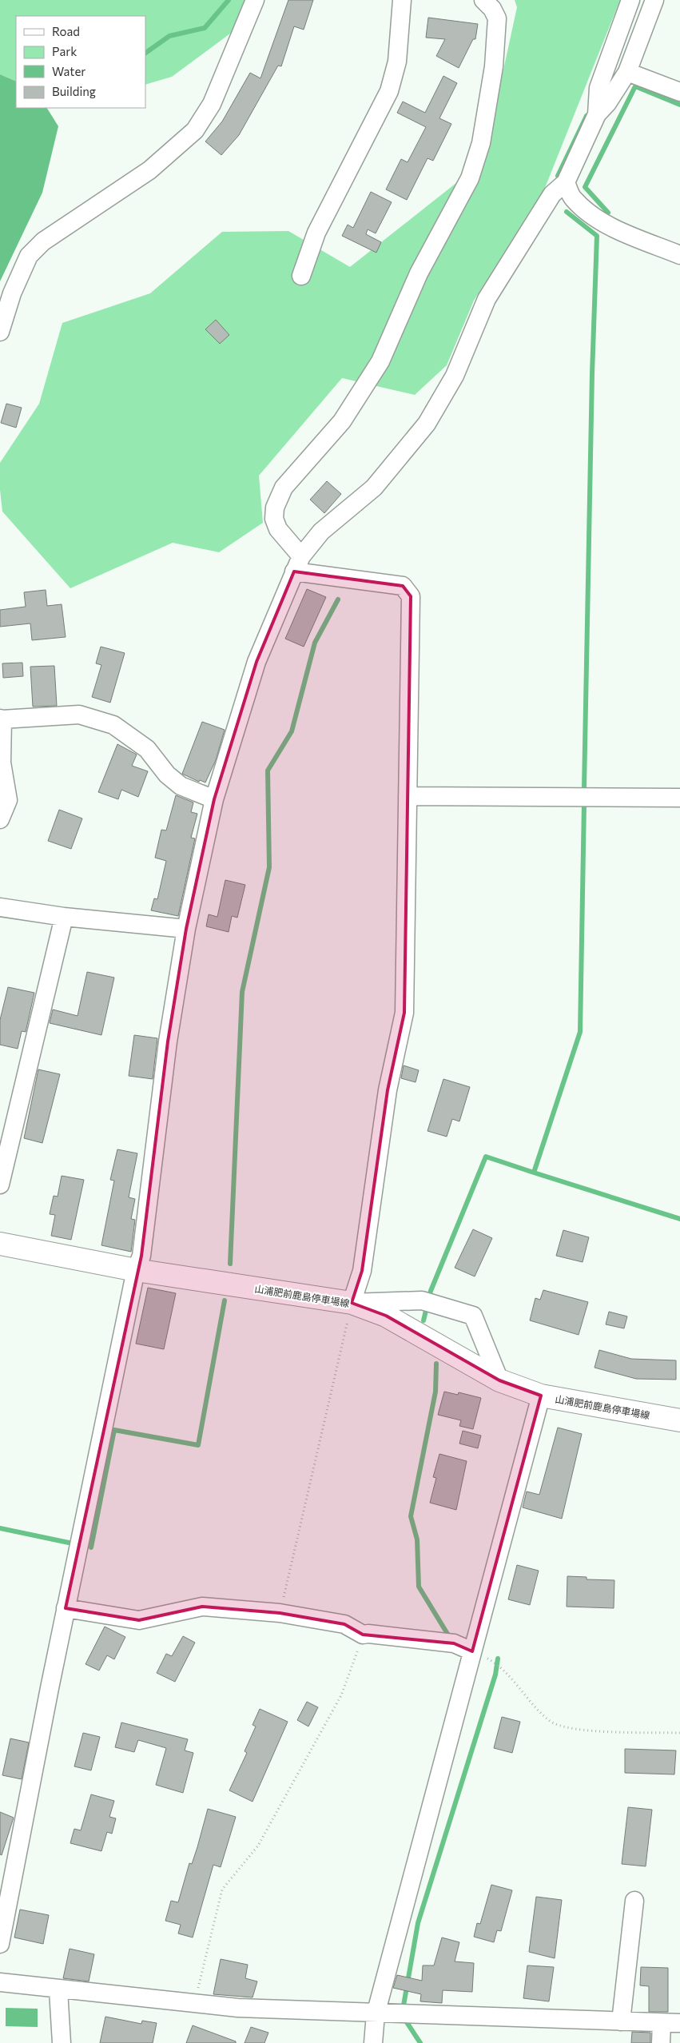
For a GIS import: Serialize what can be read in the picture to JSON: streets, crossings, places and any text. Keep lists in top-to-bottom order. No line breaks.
{"streets":{"main road":["山浦肥前鹿島停車場線"]},"legend":["Road","Park","Water","Building"]}
